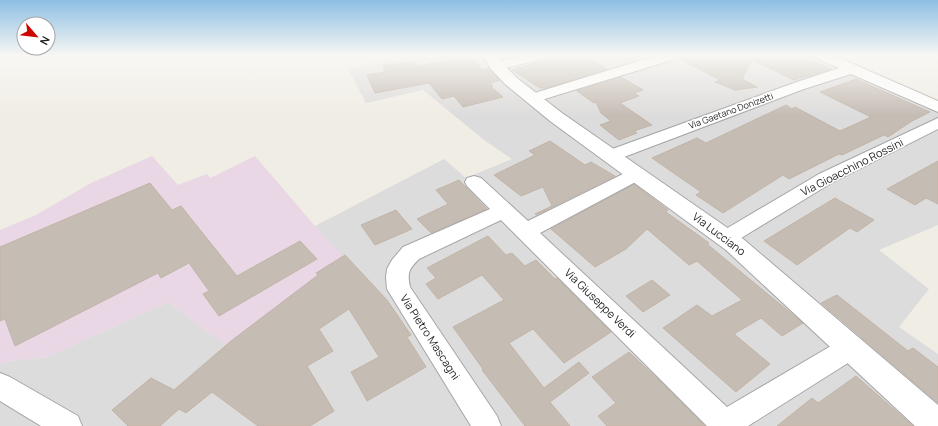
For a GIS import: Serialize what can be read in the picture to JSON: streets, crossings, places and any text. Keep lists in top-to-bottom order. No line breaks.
{"streets":{"street":["Via Gaetano Donizetti","Via Gioacchino Rossini","Via Lucciano","Via Giuseppe Verdi","Via Pietro Mascagni"]},"crossings":[["Via Gaetano Donizetti","Via Lucciano"],["Via Gioacchino Rossini","Via Lucciano"],["Via Giuseppe Verdi","Via Pietro Mascagni"]],"north":"bottom right"}
